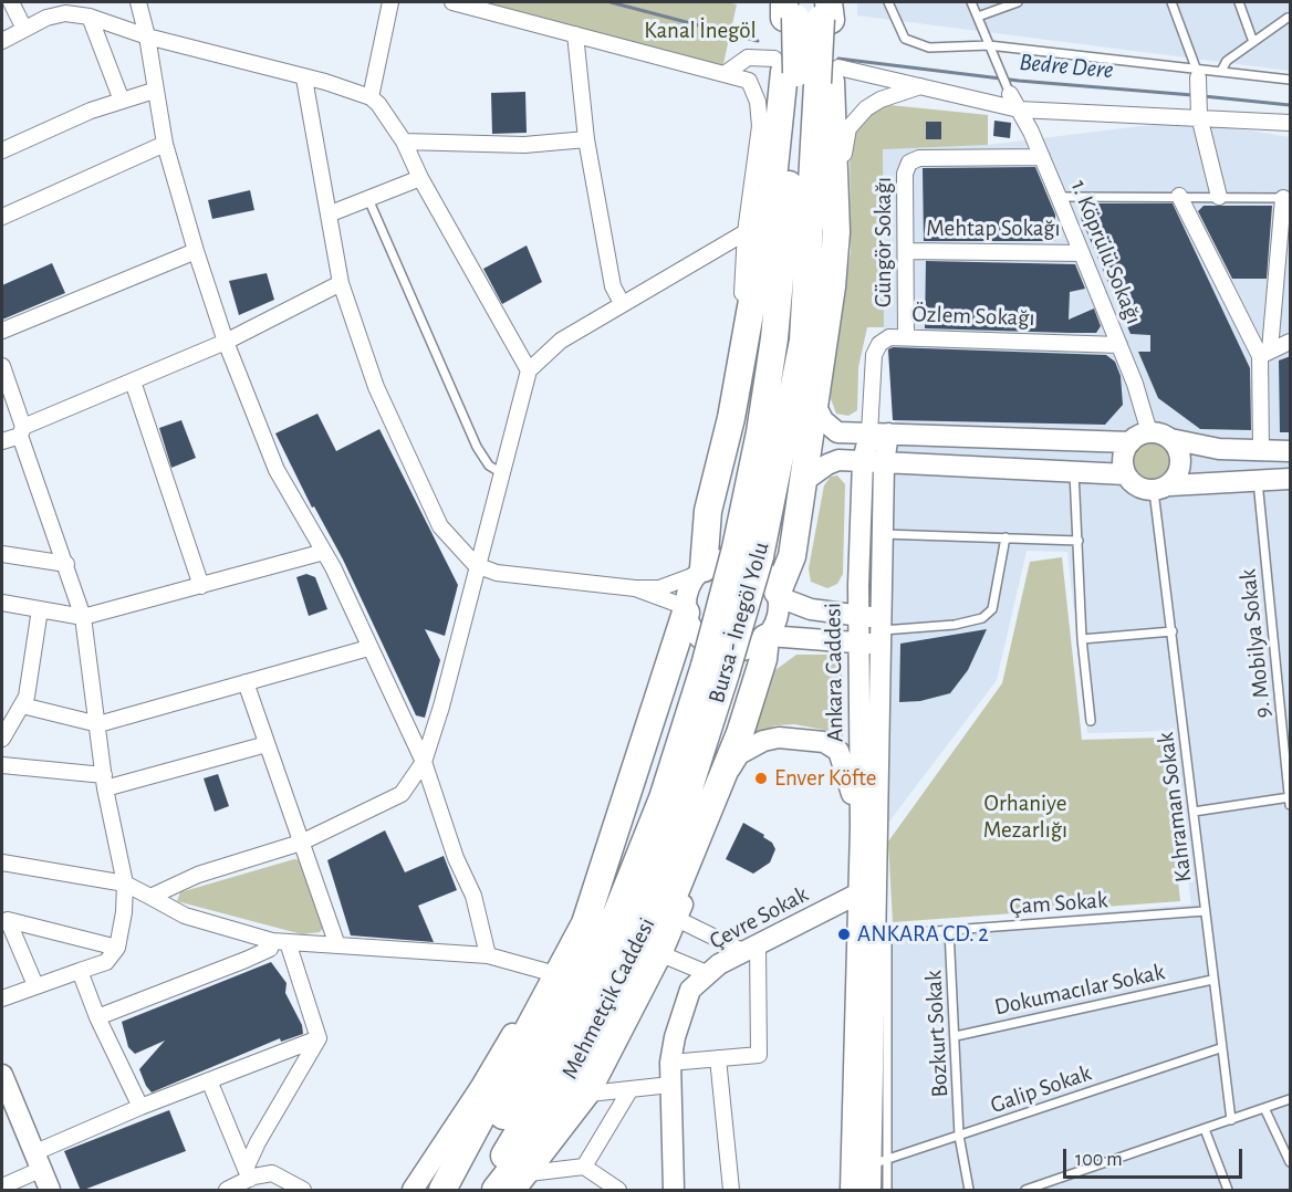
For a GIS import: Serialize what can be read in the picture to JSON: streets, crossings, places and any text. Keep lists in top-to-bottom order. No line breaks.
{"streets":{"highway":["Bursa - İnegöl Yolu"],"main road":["Ankara Caddesi","Çevre Sokak","Mehmetçik Caddesi"],"street":["Mehtap Sokağı","Güngör Sokağı","1. Köprülü Sokağı","Özlem Sokağı"],"lane":["9. Mobilya Sokak","Kahraman Sokak","Çam Sokak","Dokumacılar Sokak","Bozkurt Sokak","Galip Sokak"]},"crossings":[["Mehtap Sokağı","Güngör Sokağı"],["Mehtap Sokağı","1. Köprülü Sokağı"],["Güngör Sokağı","1. Köprülü Sokağı"],["Güngör Sokağı","Özlem Sokağı"],["1. Köprülü Sokağı","Özlem Sokağı"],["1. Köprülü Sokağı","Kahraman Sokak"],["Özlem Sokağı","Ankara Caddesi"],["Ankara Caddesi","Çam Sokak"],["Ankara Caddesi","Çevre Sokak"],["Ankara Caddesi","Mehmetçik Caddesi"],["Ankara Caddesi","Galip Sokak"],["Kahraman Sokak","Çam Sokak"],["Kahraman Sokak","Dokumacılar Sokak"],["Kahraman Sokak","Galip Sokak"],["Çam Sokak","Bozkurt Sokak"],["Çevre Sokak","Mehmetçik Caddesi"],["Dokumacılar Sokak","Bozkurt Sokak"],["Bozkurt Sokak","Galip Sokak"]],"water":["Bedre Dere"],"parks":["Kanal İnegöl","Orhaniye Mezarlığı"],"places":["Enver Köfte","ANKARA CD. 2"],"scale_bar":"100 m"}
